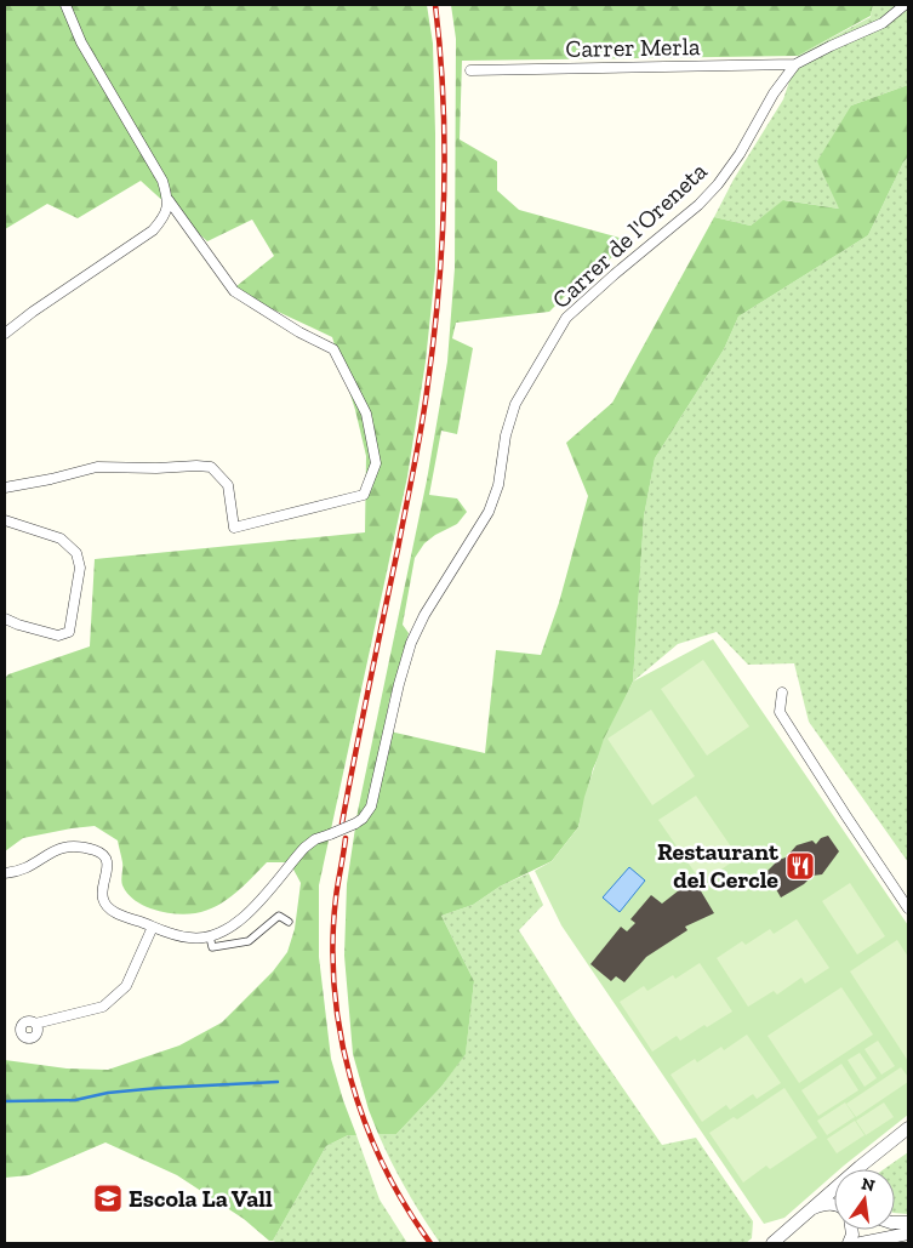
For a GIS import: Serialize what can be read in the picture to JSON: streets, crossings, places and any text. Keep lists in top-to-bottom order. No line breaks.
{"streets":{"street":["Carrer Merla","Carrer de l'Oreneta"]},"crossings":[["Carrer Merla","Carrer de l'Oreneta"]],"places":{"restaurant":["Restaurant del Cercle"],"school or university":["Escola La Vall"]},"north":"top"}
